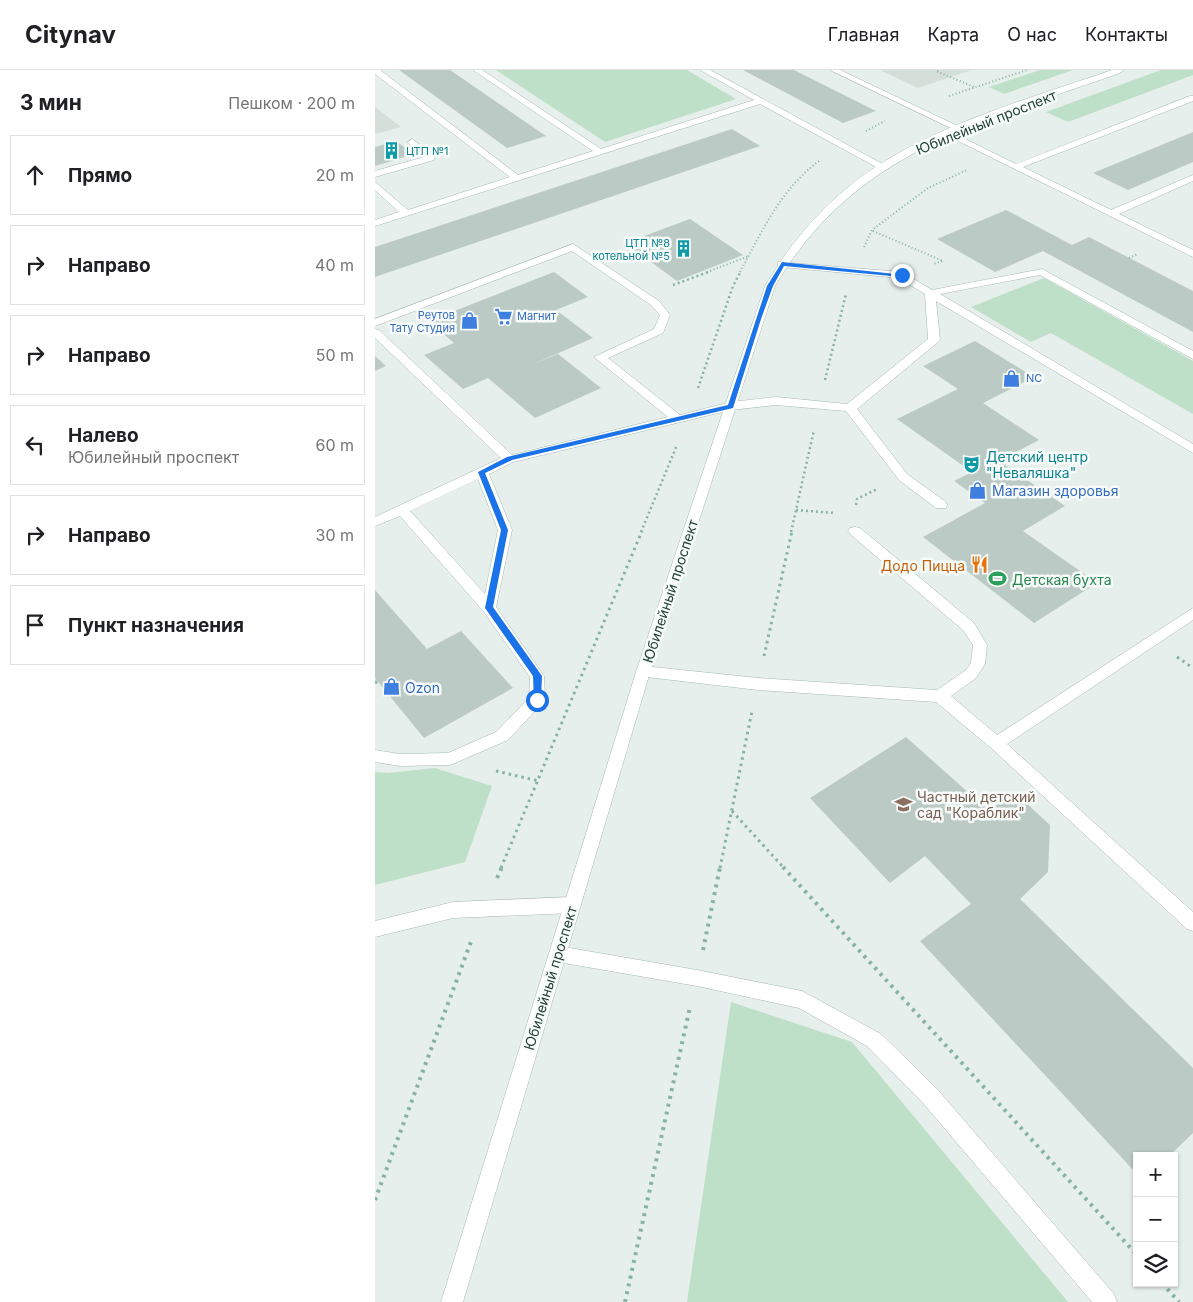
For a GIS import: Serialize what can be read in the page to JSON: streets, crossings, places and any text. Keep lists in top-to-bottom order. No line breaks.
{"streets":{"street":["Юбилейный проспект"]},"places":{"building":["ЦТП №1","ЦТП №8 котельной №5"],"supermarket":["Магнит"],"shop":["Реутов Тату Студия","NC","Магазин здоровья","Ozon"],"theatre":["Детский центр \"Неваляшка\""],"restaurant":["Додо Пицца"],"sports":["Детская бухта"],"school or university":["Частный детский сад \"Кораблик\""]},"page":{"header":"Citynav","nav":["Главная","Карта","О нас","Контакты"],"heading":["3 мин","Пешком · 200 m"],"list":[["Прямо","20 m"],["Направо","40 m"],["Направо","50 m"],["Налево","Юбилейный проспект","60 m"],["Направо","30 m"],"Пункт назначения"],"map_buttons":["+","−"]}}
